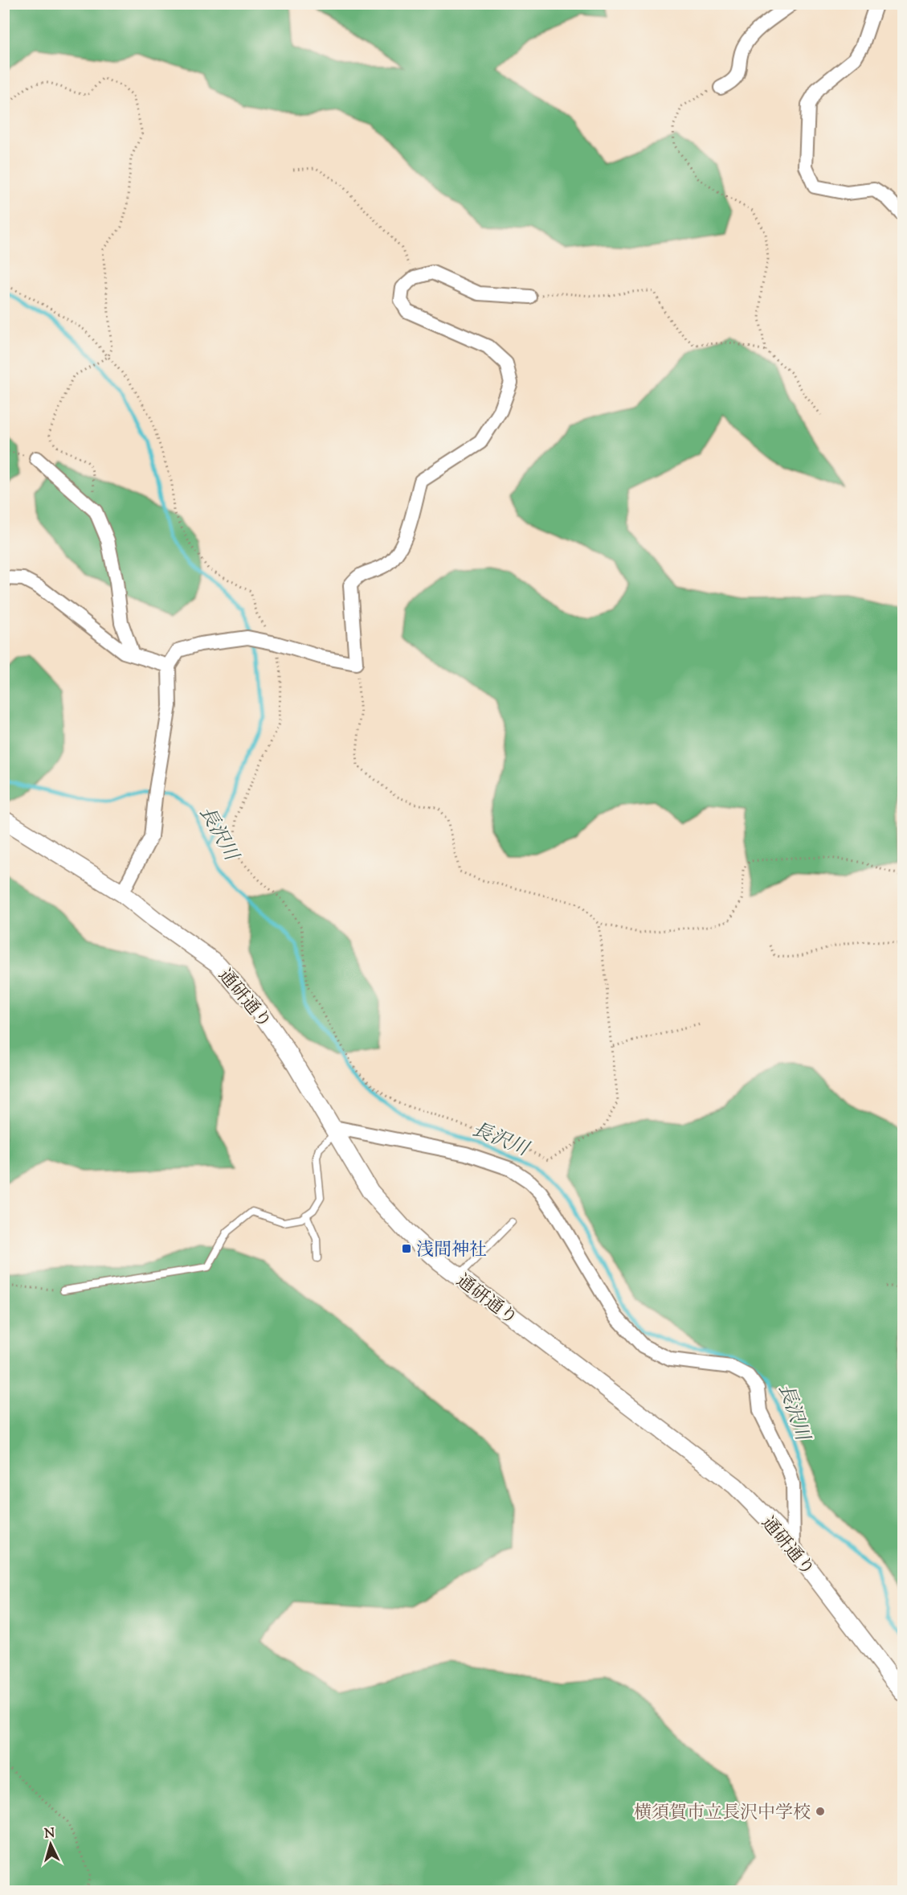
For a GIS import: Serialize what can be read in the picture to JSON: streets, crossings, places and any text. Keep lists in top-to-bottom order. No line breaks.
{"streets":{"street":["通研通り"]},"water":["長沢川"],"places":{"transit":["浅間神社"],"other":["横須賀市立長沢中学校"]},"north":"top"}
